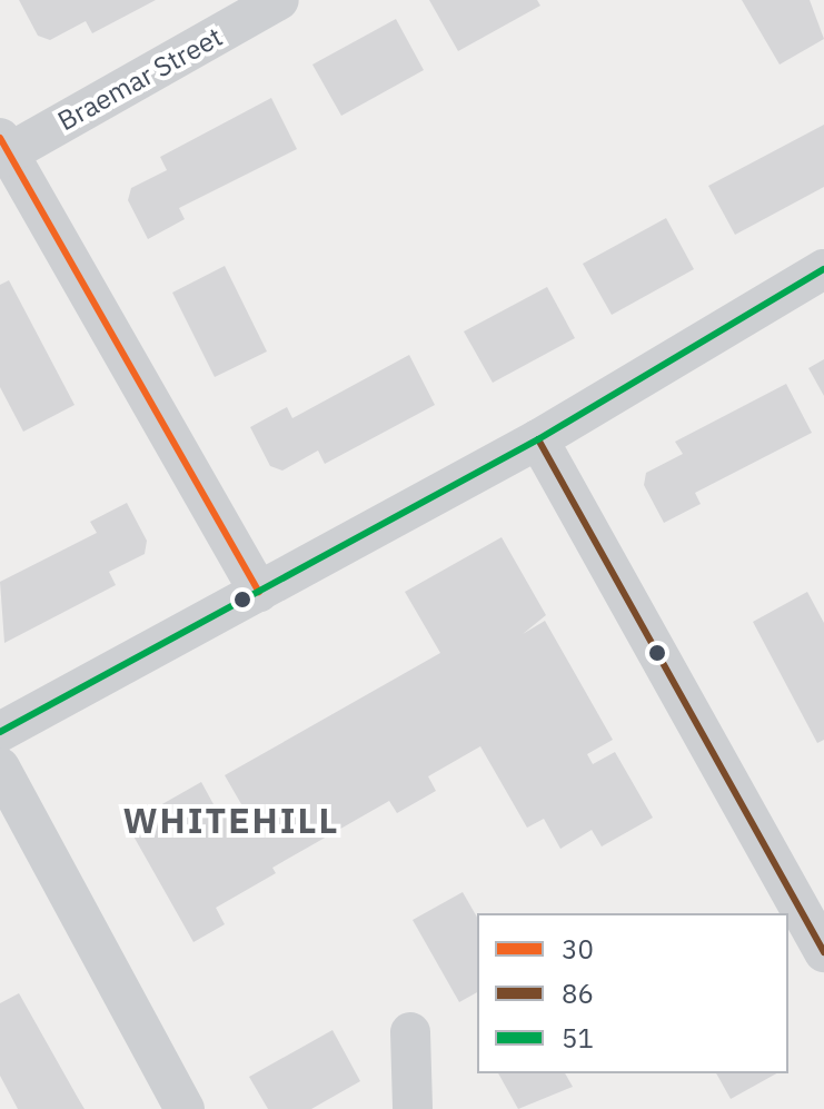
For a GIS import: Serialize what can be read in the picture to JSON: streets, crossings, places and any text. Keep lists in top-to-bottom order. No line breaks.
{"streets":{"street":["Braemar Street"]},"districts":["WHITEHILL"],"lines":["transit line 30","transit line 51","transit line 86"],"legend":["30","86","51"]}
